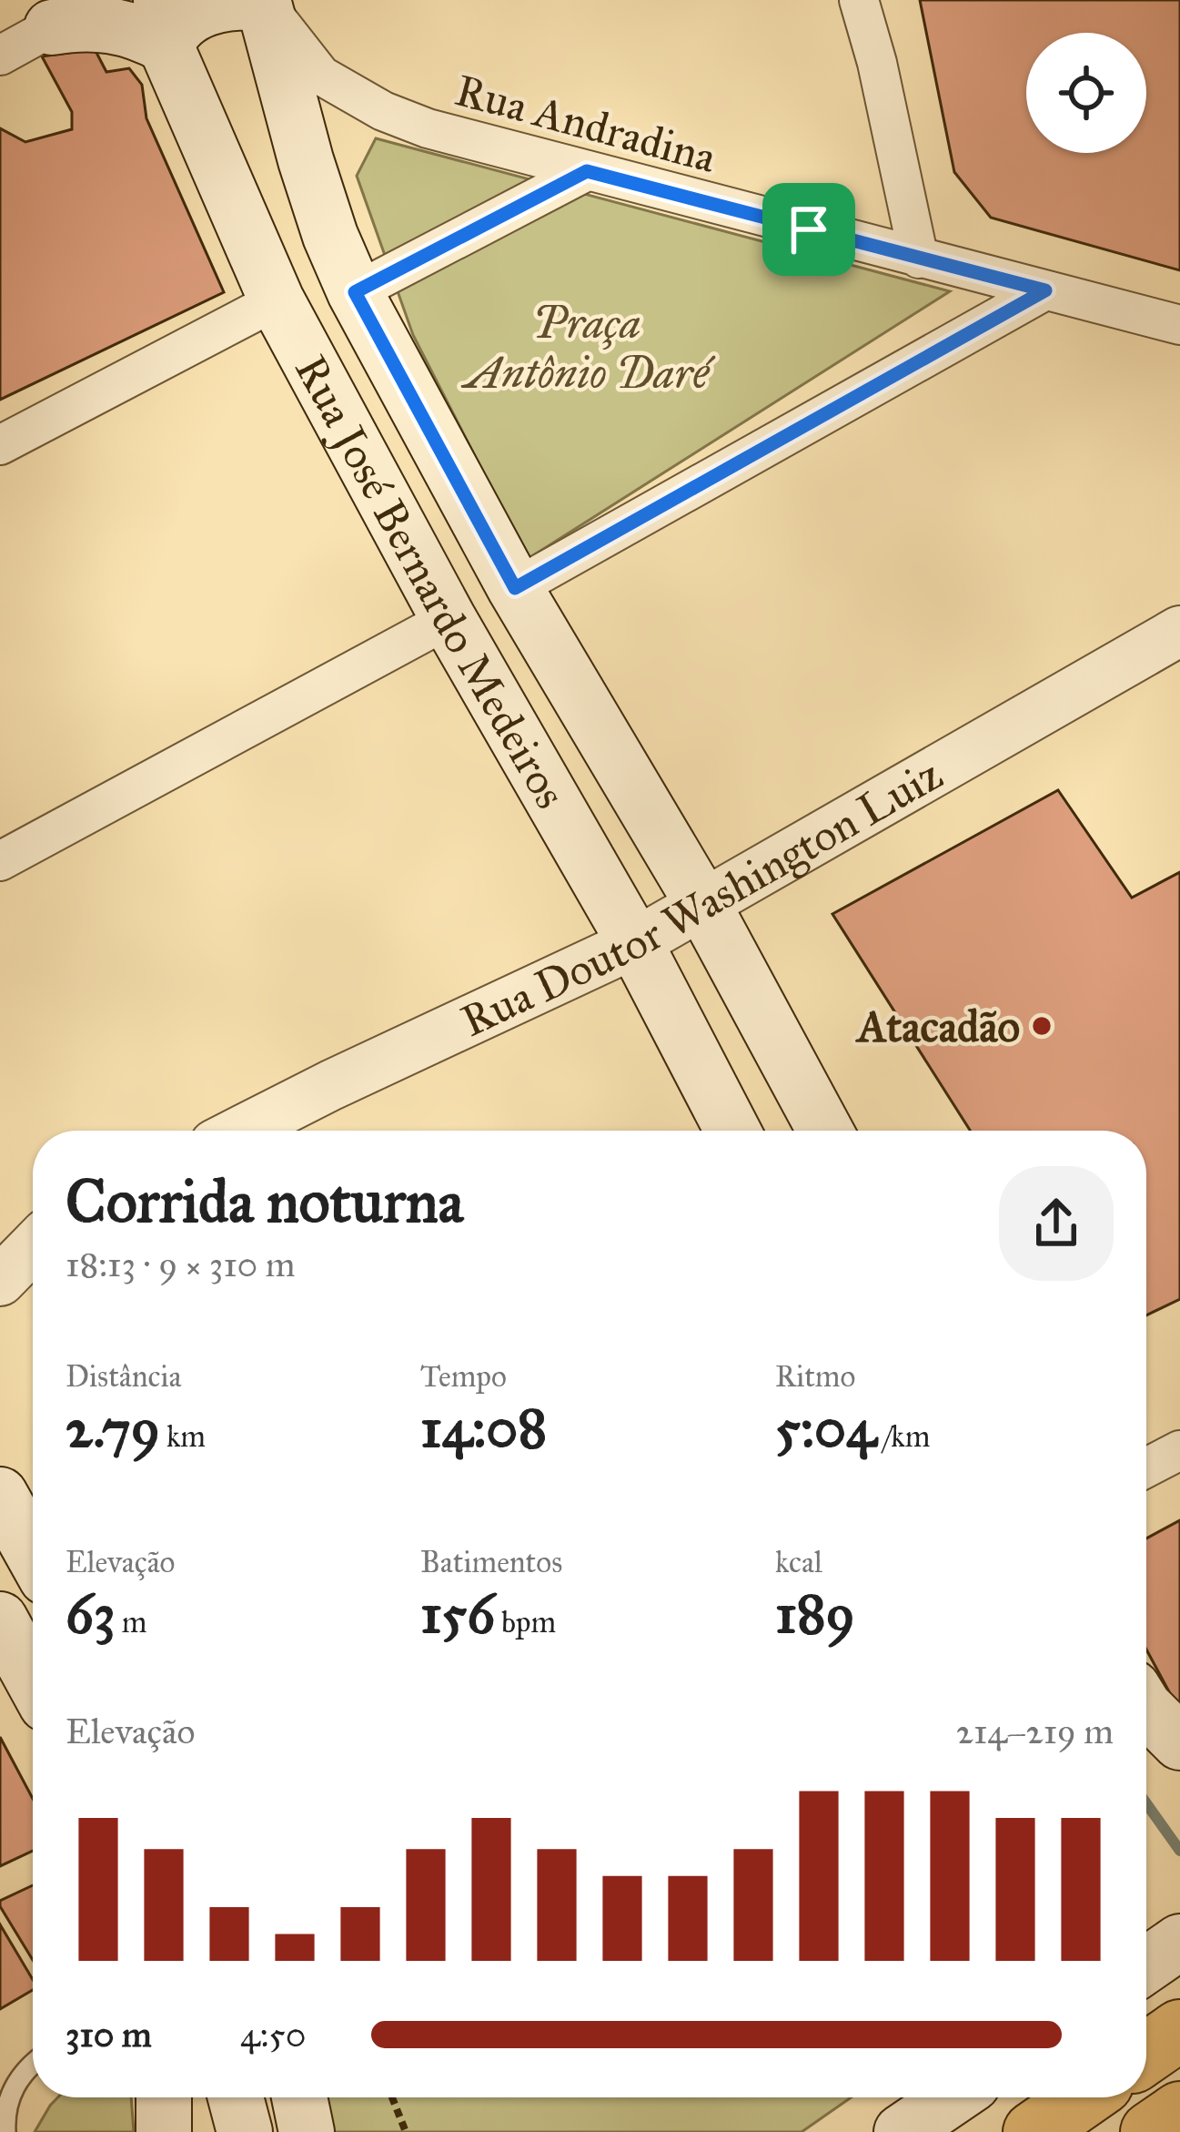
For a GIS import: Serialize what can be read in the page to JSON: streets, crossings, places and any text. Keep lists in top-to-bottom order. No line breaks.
{"streets":{"main road":["Rua José Bernardo Medeiros"],"street":["Rua Andradina","Rua Doutor Washington Luiz"]},"crossings":[["Rua Andradina","Rua José Bernardo Medeiros"],["Rua José Bernardo Medeiros","Rua Doutor Washington Luiz"]],"parks":["Praça Antônio Daré"],"places":["Atacadão"],"page":{"heading":["Corrida noturna","18:13 · 9 × 310 m"],"stats":[["Distância","2.79 km"],["Tempo","14:08"],["Ritmo","5:04 /km"],["Elevação","63 m"],["Batimentos","156 bpm"],["kcal","189"]],"chart":["Elevação","214–219 m"],"list":[{"name":"310 m","note":"4:50"}]}}
